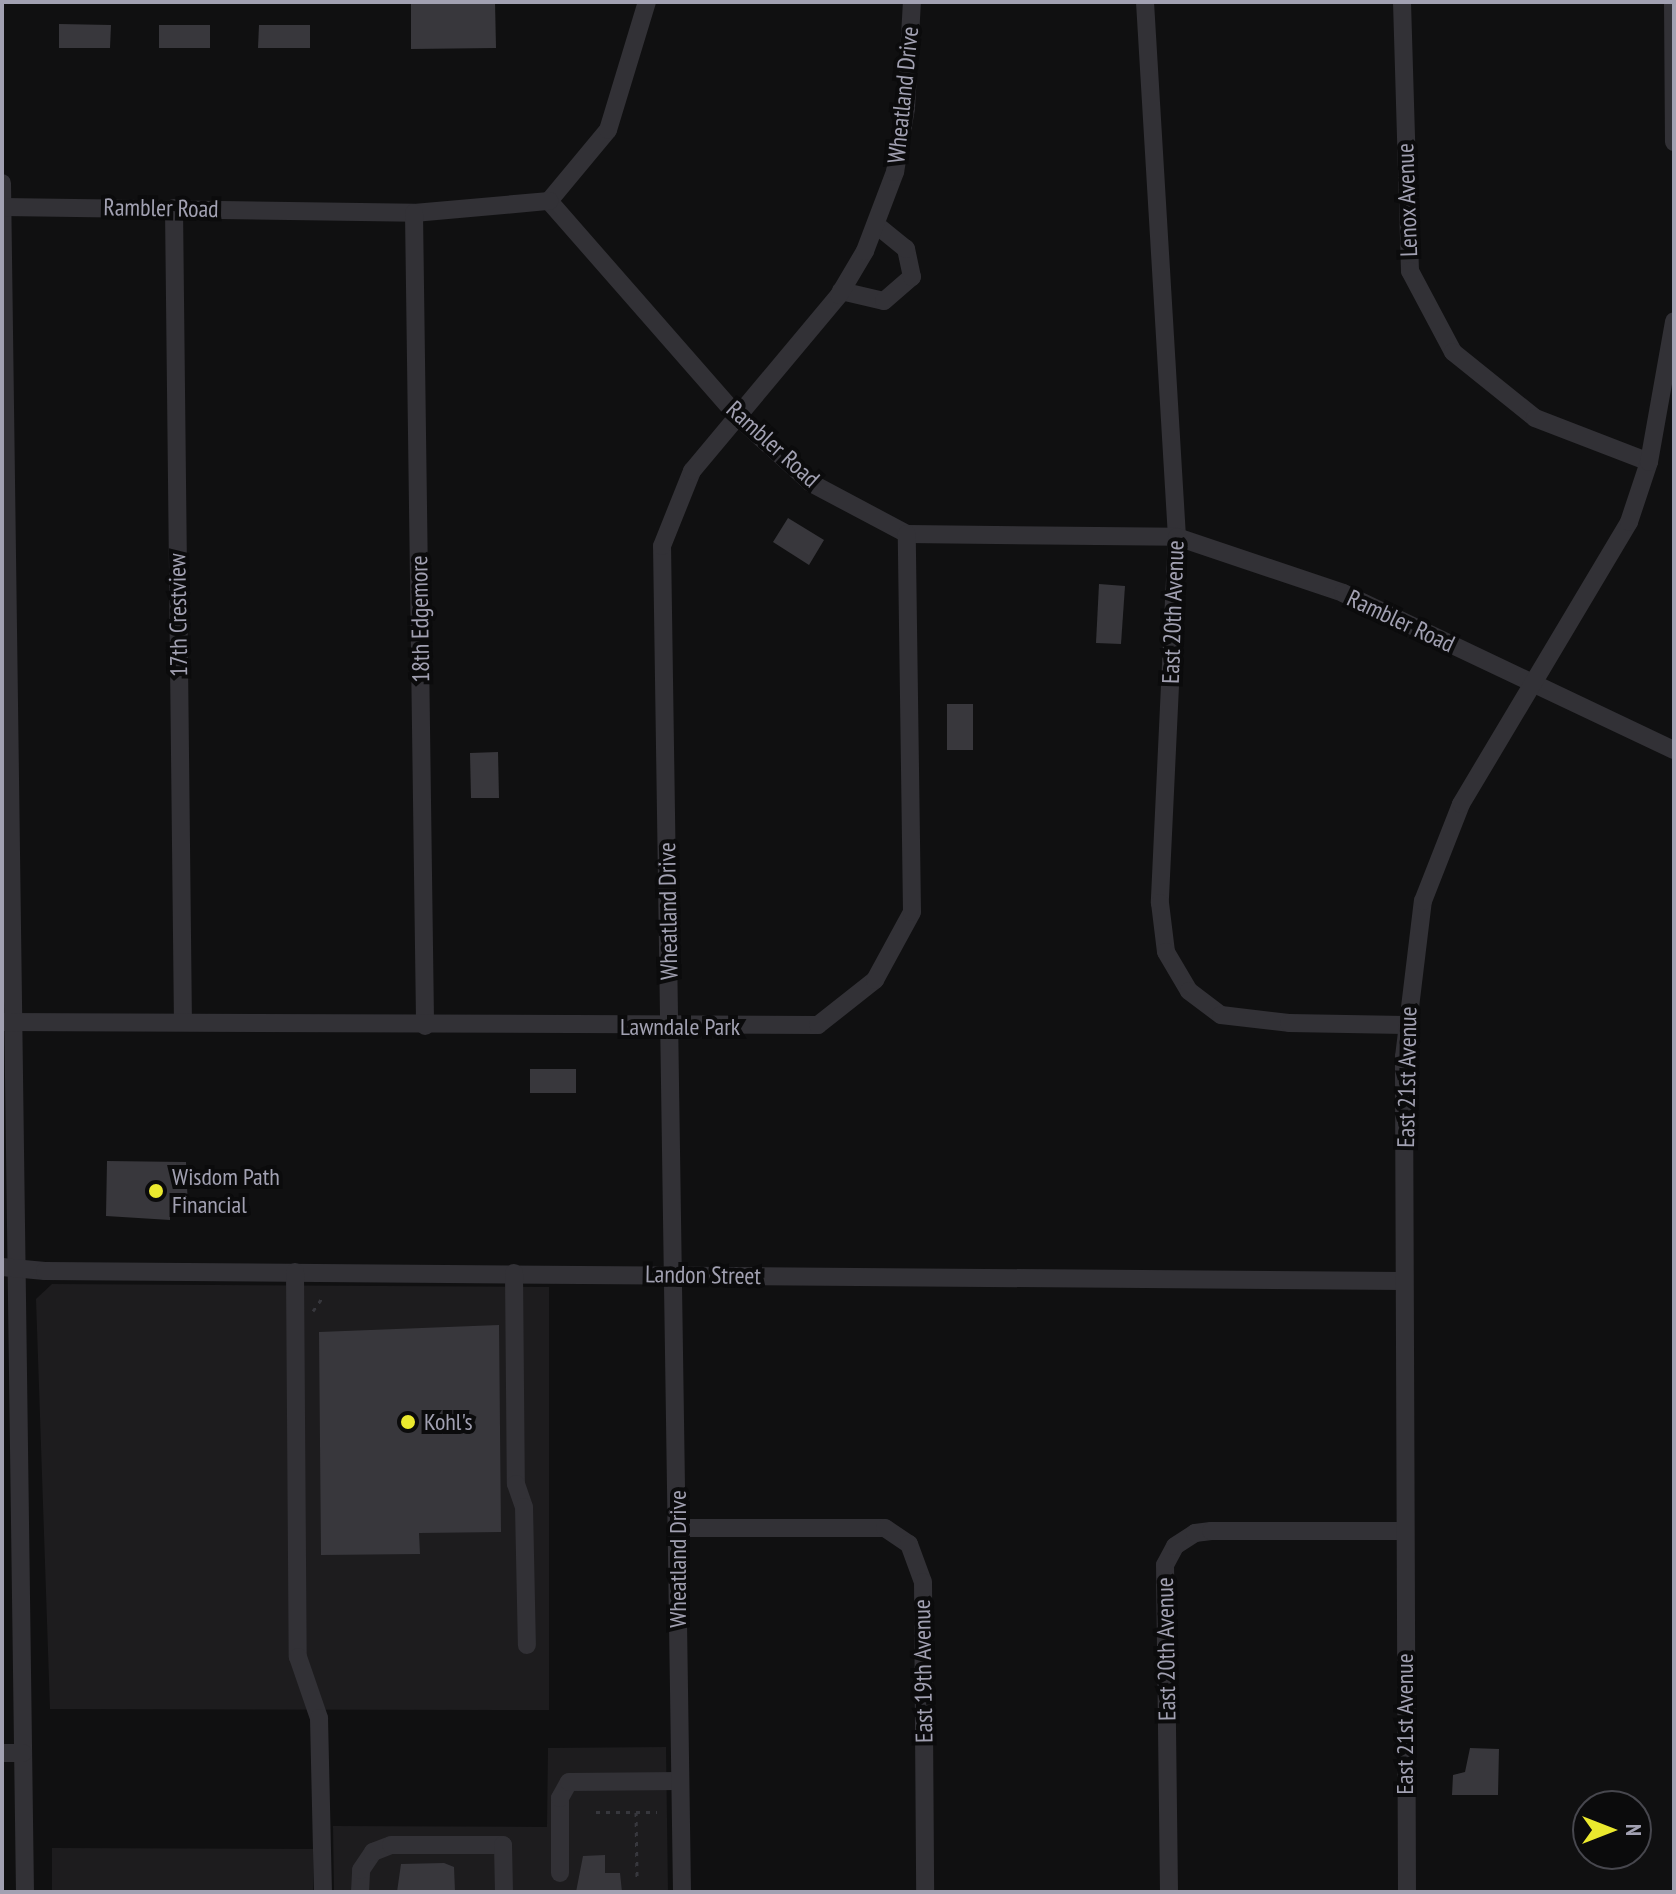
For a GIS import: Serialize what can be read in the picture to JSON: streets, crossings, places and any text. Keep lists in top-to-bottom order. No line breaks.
{"streets":{"street":["Wheatland Drive","Lenox Avenue","Rambler Road","East 20th Avenue","17th Crestview","18th Edgemore","Lawndale Park","East 21st Avenue","Landon Street","East 19th Avenue"]},"crossings":[["Wheatland Drive","Rambler Road"],["Wheatland Drive","Lawndale Park"],["Wheatland Drive","Landon Street"],["Wheatland Drive","East 19th Avenue"],["Lenox Avenue","East 21st Avenue"],["Rambler Road","East 20th Avenue"],["Rambler Road","17th Crestview"],["Rambler Road","18th Edgemore"],["Rambler Road","Lawndale Park"],["Rambler Road","East 21st Avenue"],["East 20th Avenue","East 21st Avenue"],["17th Crestview","Lawndale Park"],["18th Edgemore","Lawndale Park"],["East 21st Avenue","Landon Street"]],"places":["Wisdom Path Financial","Kohl's"],"north":"right"}
